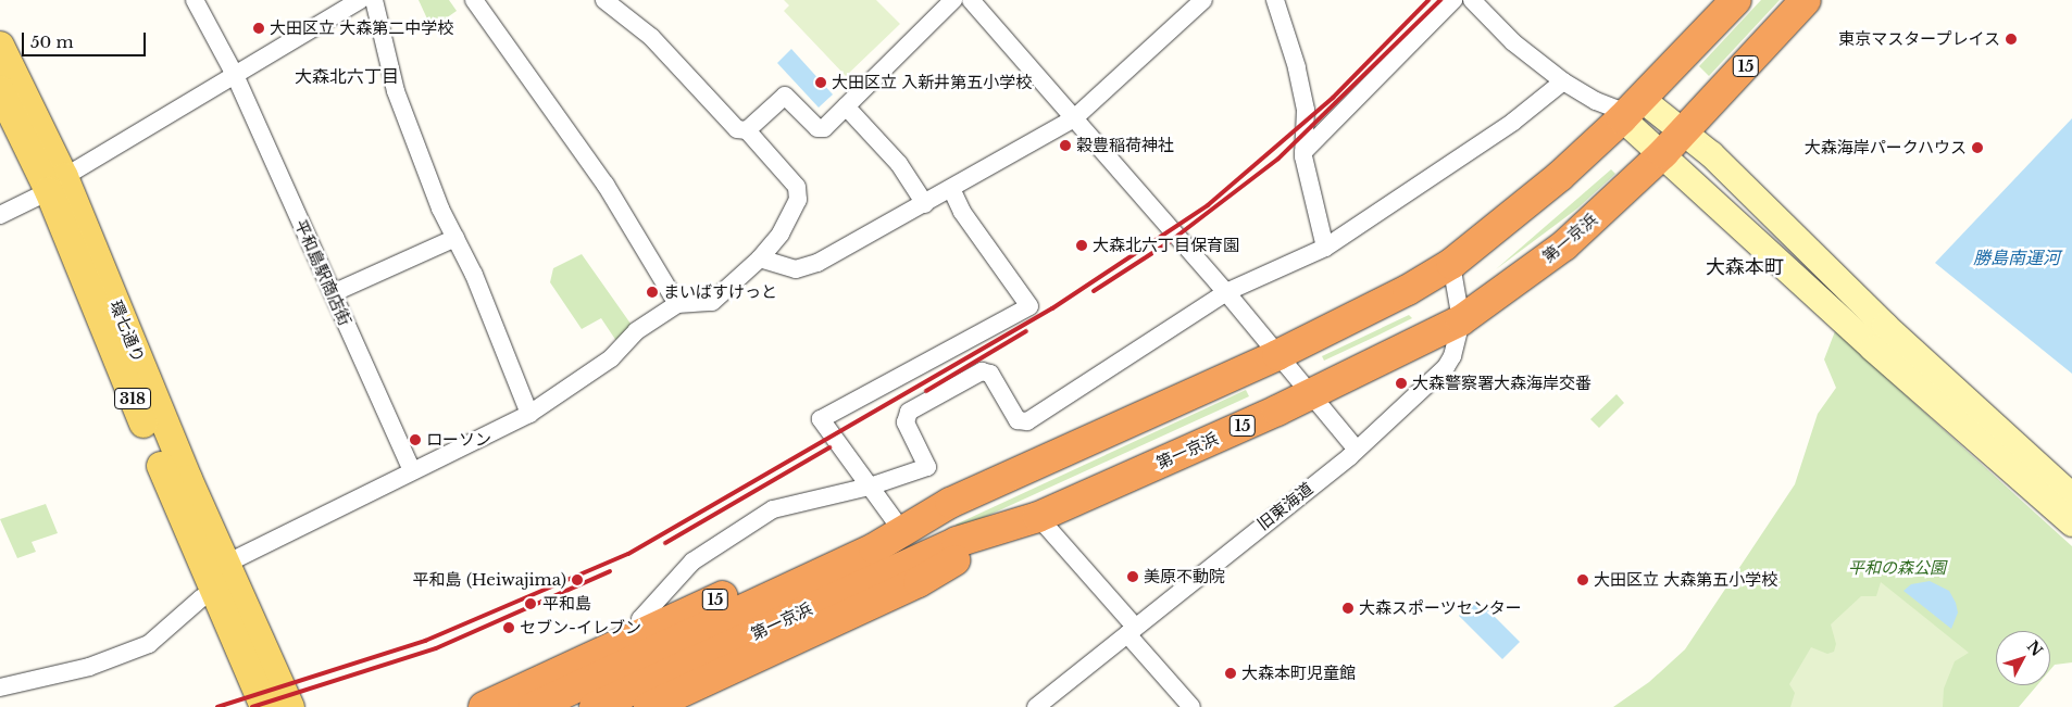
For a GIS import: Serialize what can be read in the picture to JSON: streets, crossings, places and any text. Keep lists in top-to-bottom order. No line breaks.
{"streets":{"highway":["15","第一京浜"],"main road":["環七通り","318"],"street":["平和島駅商店街","旧東海道"]},"crossings":[["15","第一京浜"],["第一京浜","旧東海道"]],"districts":["大森北六丁目","大森本町"],"water":["勝島南運河"],"parks":["平和の森公園"],"places":["大田区立 大森第二中学校","東京マスタープレイス","大田区立 入新井第五小学校","穀豊稲荷神社","大森海岸パークハウス","大森北六丁目保育園","まいばすけっと","大森警察署大森海岸交番","ローソン","美原不動院","平和島 (Heiwajima)","大田区立 大森第五小学校","平和島","大森スポーツセンター","セブン-イレブン","大森本町児童館"],"scale_bar":"50 m","north":"top right"}
